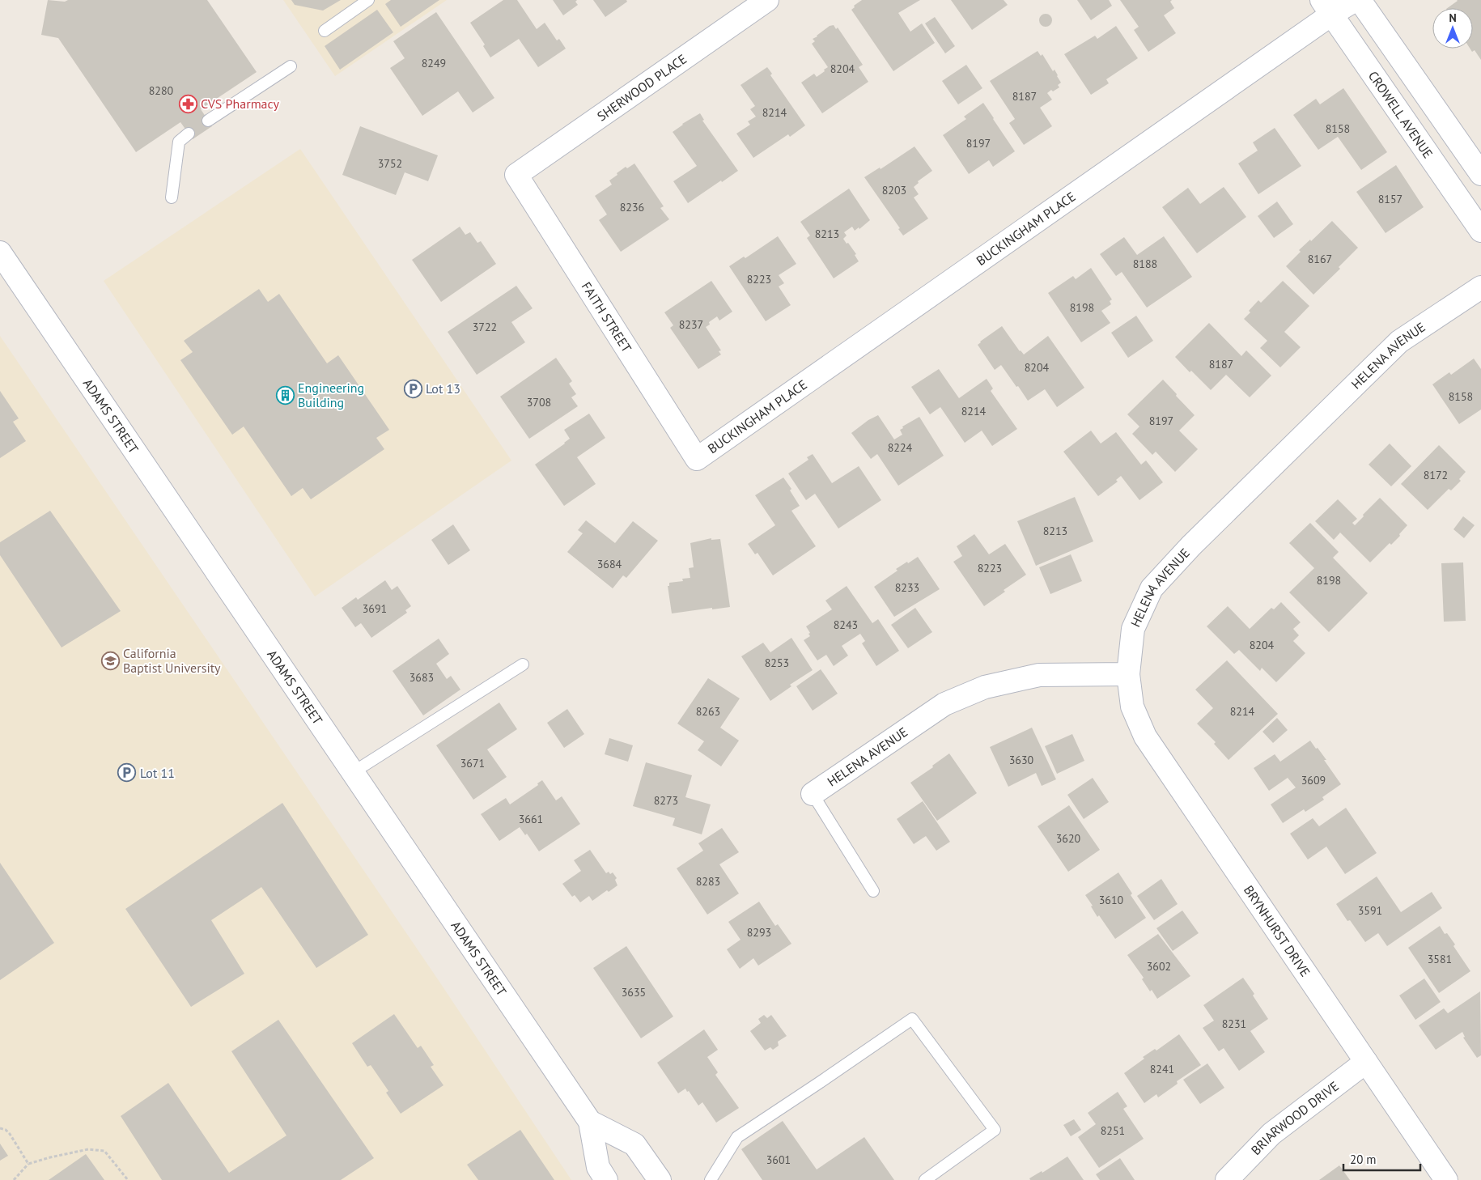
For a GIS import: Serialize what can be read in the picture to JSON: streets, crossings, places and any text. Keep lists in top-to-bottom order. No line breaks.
{"streets":{"street":["SHERWOOD PLACE","CROWELL AVENUE","BUCKINGHAM PLACE","FAITH STREET","HELENA AVENUE","ADAMS STREET","BRYNHURST DRIVE","BRIARWOOD DRIVE"]},"crossings":[["SHERWOOD PLACE","FAITH STREET"],["CROWELL AVENUE","BUCKINGHAM PLACE"],["BUCKINGHAM PLACE","FAITH STREET"],["HELENA AVENUE","BRYNHURST DRIVE"],["BRYNHURST DRIVE","BRIARWOOD DRIVE"]],"places":{"pharmacy":["CVS Pharmacy"],"parking":["Lot 13","Lot 11"],"building":["Engineering Building"],"school or university":["California Baptist University"]},"house_numbers":["8249","8204","8280","8187","8214","8158","8197","3752","8203","8157","8236","8213","8167","8188","8223","8198","8237","3722","8187","8204","8158","3708","8214","8197","8224","8172","8213","3684","8223","8198","8233","3691","8243","8204","8253","3683","8263","8214","3630","3671","3609","8273","3661","3620","8283","3610","3591","8293","3581","3602","3635","8231","8241","8251","3601"],"scale_bar":"20 m","north":"top"}
